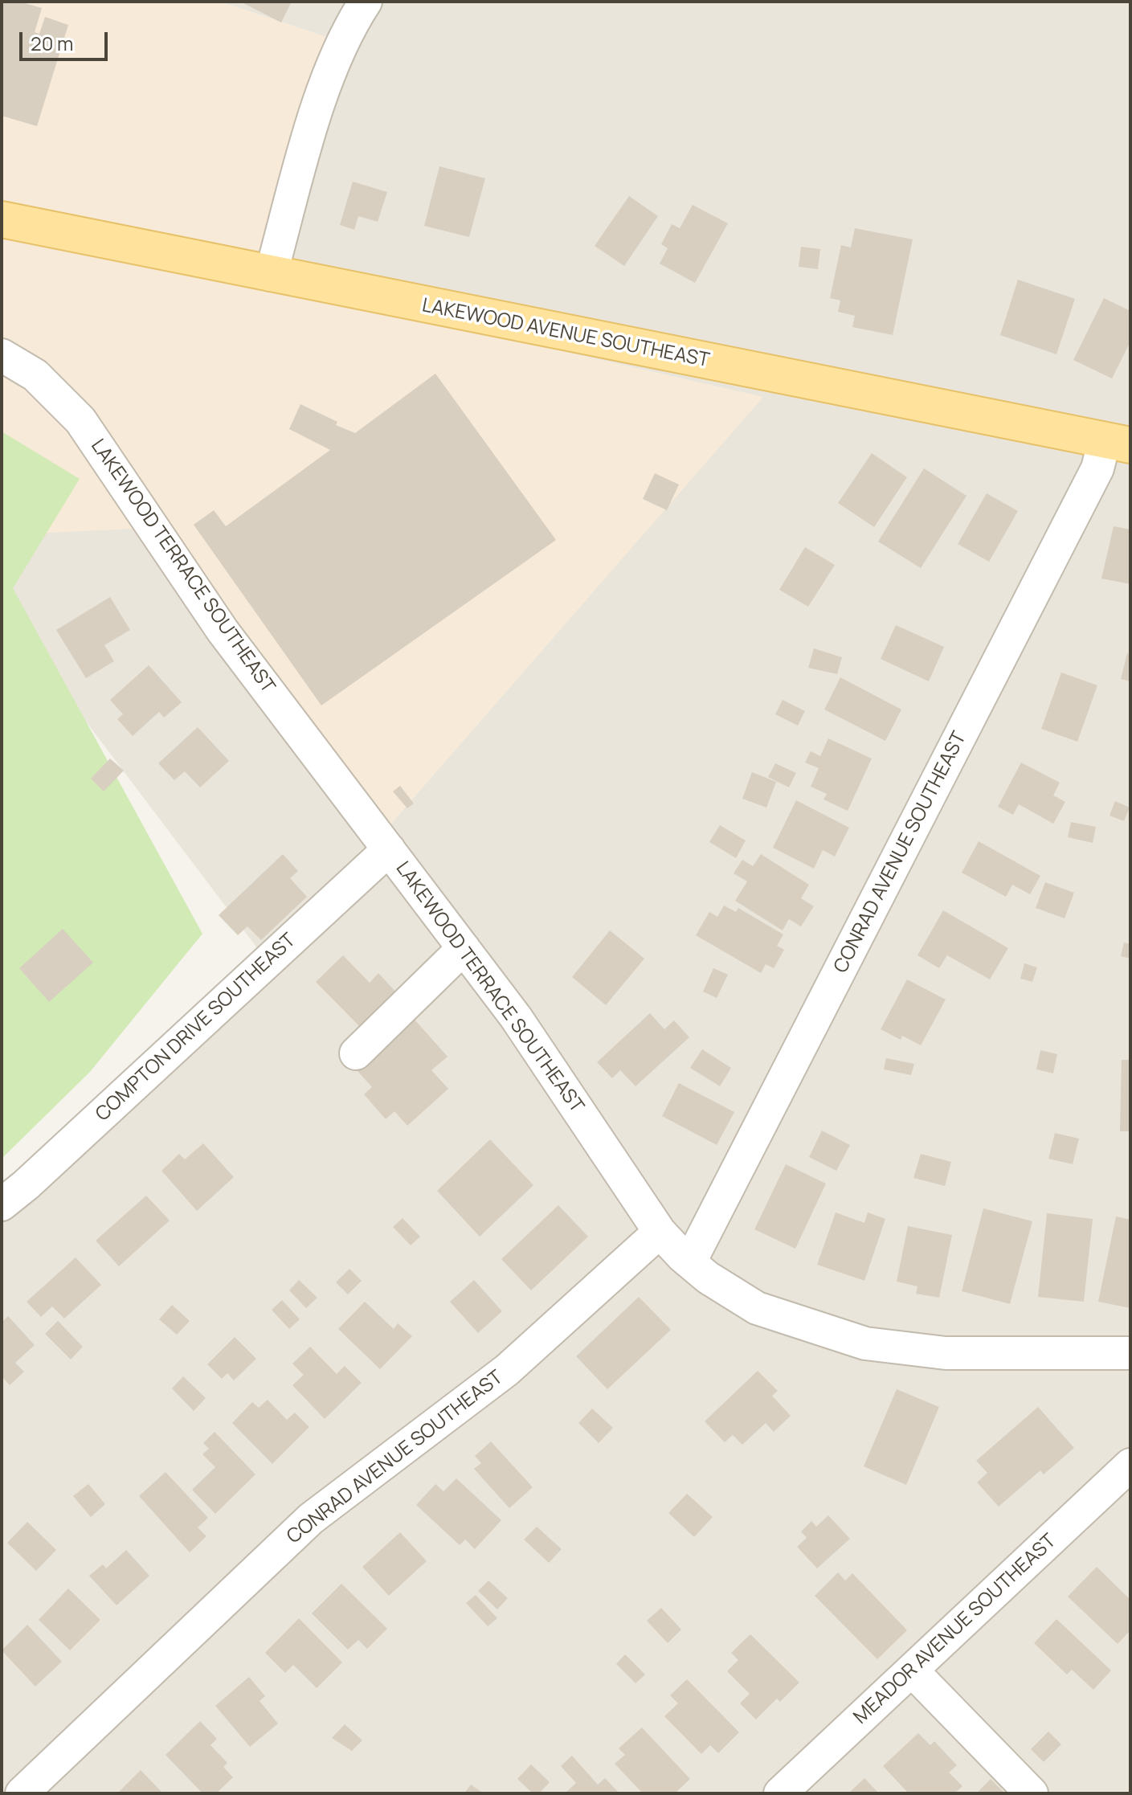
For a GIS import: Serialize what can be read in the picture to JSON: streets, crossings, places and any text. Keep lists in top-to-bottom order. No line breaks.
{"streets":{"main road":["LAKEWOOD AVENUE SOUTHEAST"],"street":["LAKEWOOD TERRACE SOUTHEAST","CONRAD AVENUE SOUTHEAST","COMPTON DRIVE SOUTHEAST","MEADOR AVENUE SOUTHEAST"]},"crossings":[["LAKEWOOD AVENUE SOUTHEAST","CONRAD AVENUE SOUTHEAST"],["LAKEWOOD TERRACE SOUTHEAST","CONRAD AVENUE SOUTHEAST"],["LAKEWOOD TERRACE SOUTHEAST","COMPTON DRIVE SOUTHEAST"]],"scale_bar":"20 m"}
